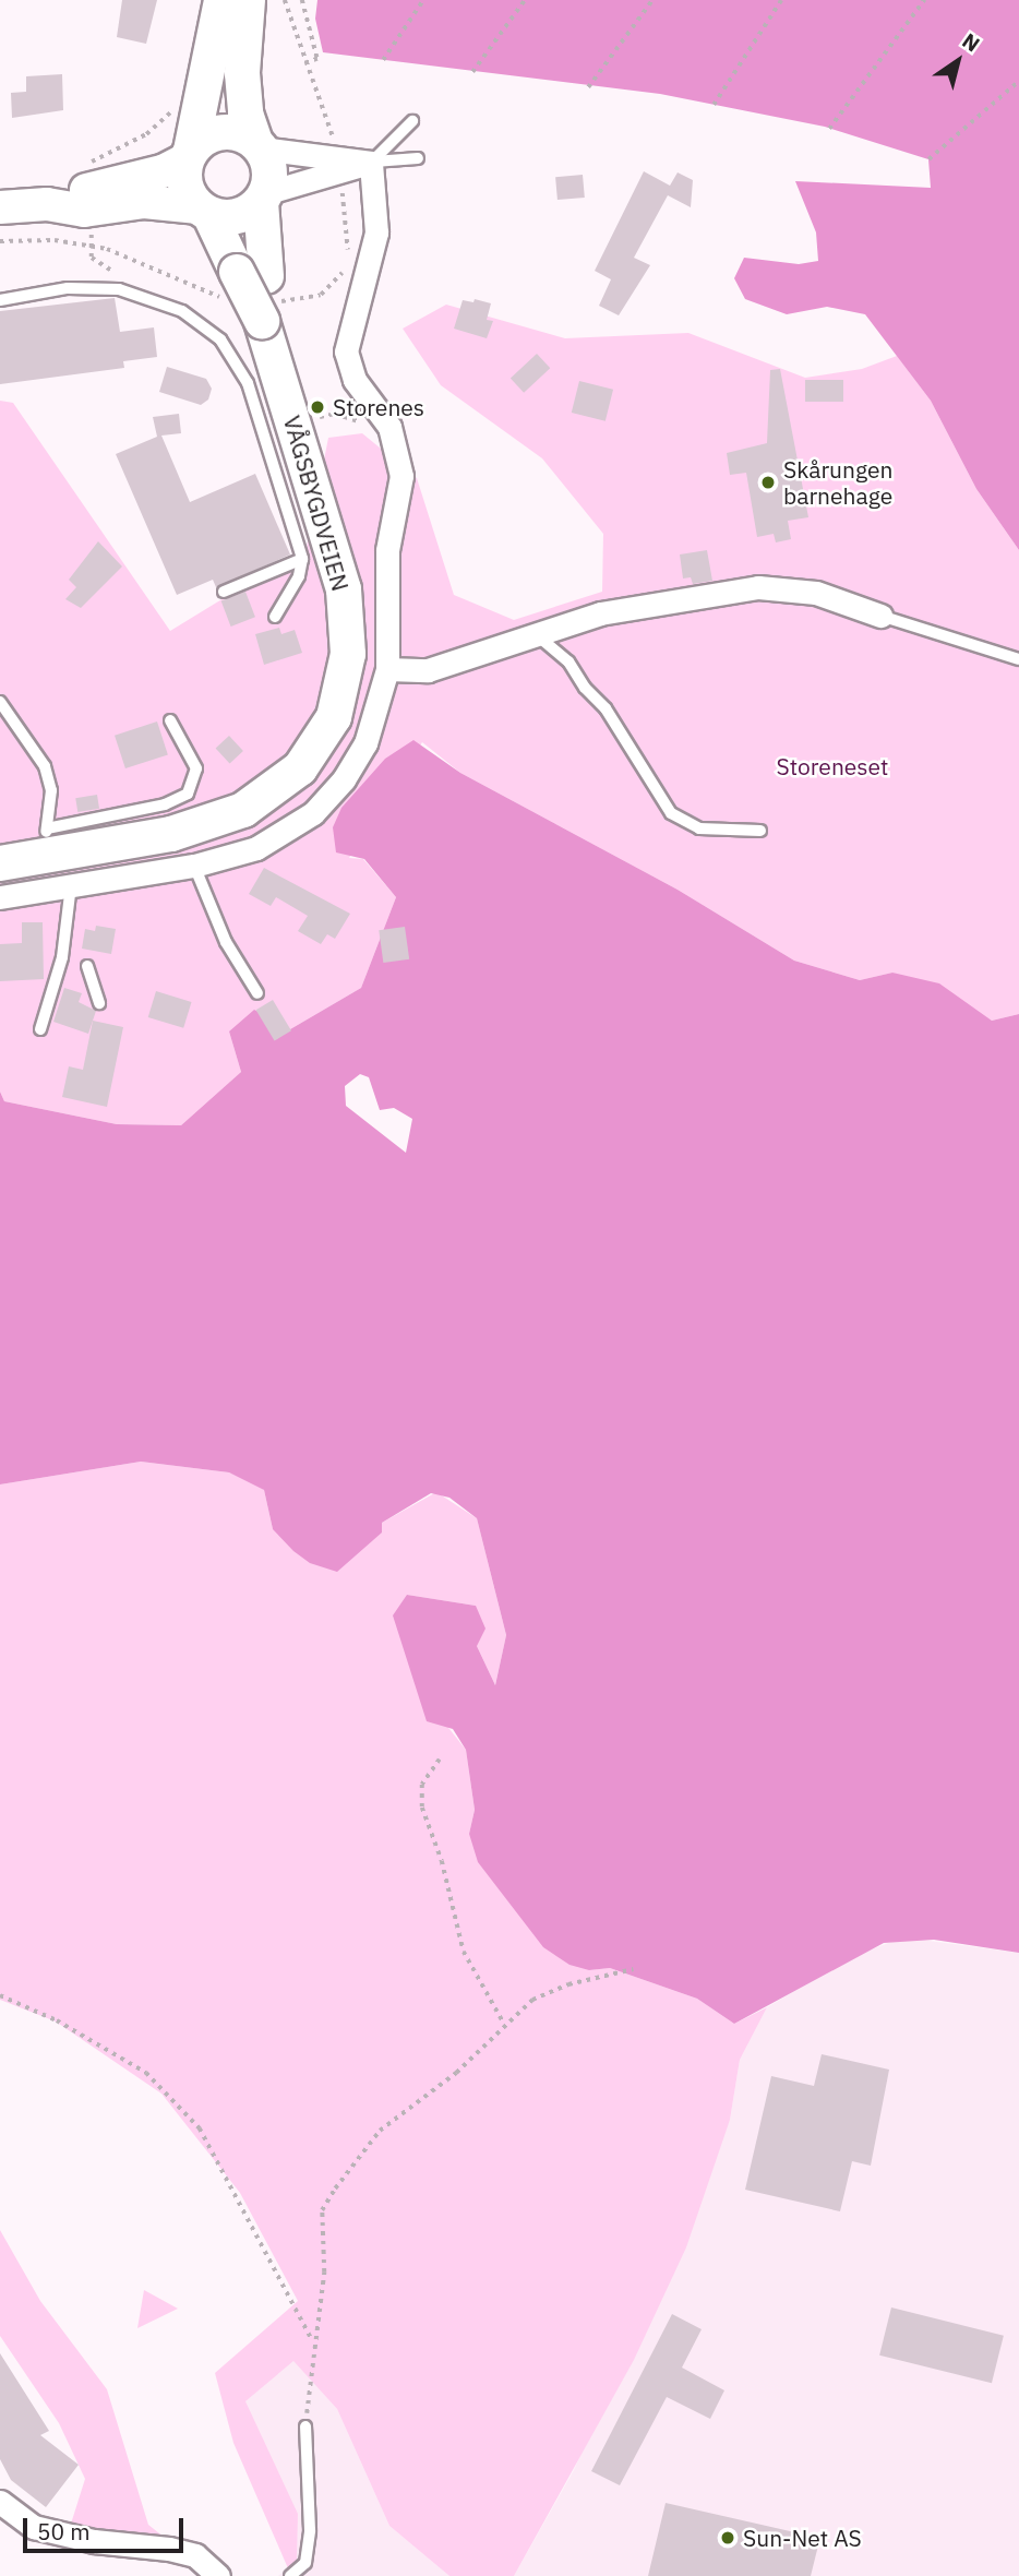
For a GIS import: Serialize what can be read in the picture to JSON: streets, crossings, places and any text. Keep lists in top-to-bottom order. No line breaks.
{"streets":{"main road":["VÅGSBYGDVEIEN"]},"parks":["Storeneset"],"places":["Storenes","Skårungen barnehage","Sun-Net AS"],"scale_bar":"50 m","north":"top right"}
